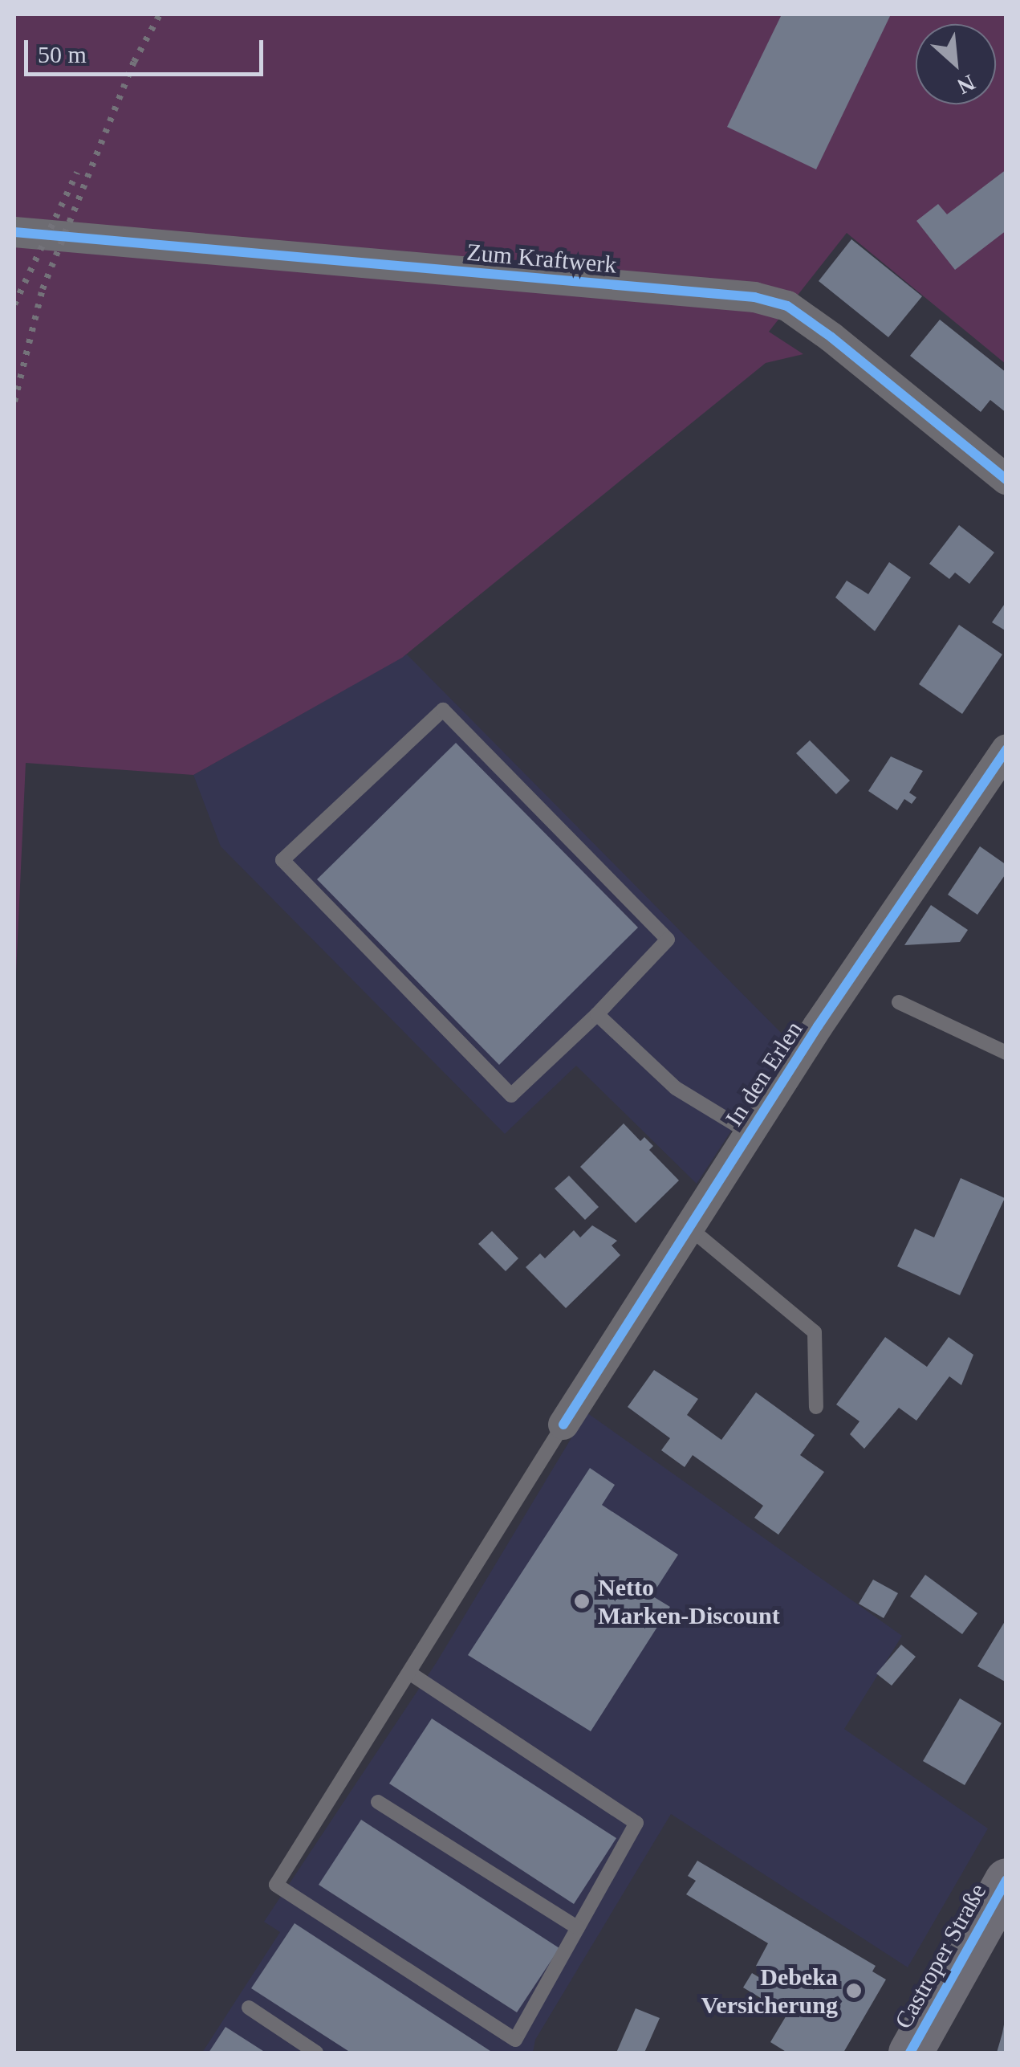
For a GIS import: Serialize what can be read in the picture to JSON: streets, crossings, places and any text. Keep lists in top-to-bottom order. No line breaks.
{"streets":{"main road":["Castroper Straße"],"street":["Zum Kraftwerk","In den Erlen"]},"places":["Netto Marken-Discount","Debeka Versicherung"],"scale_bar":"50 m","north":"bottom right"}
